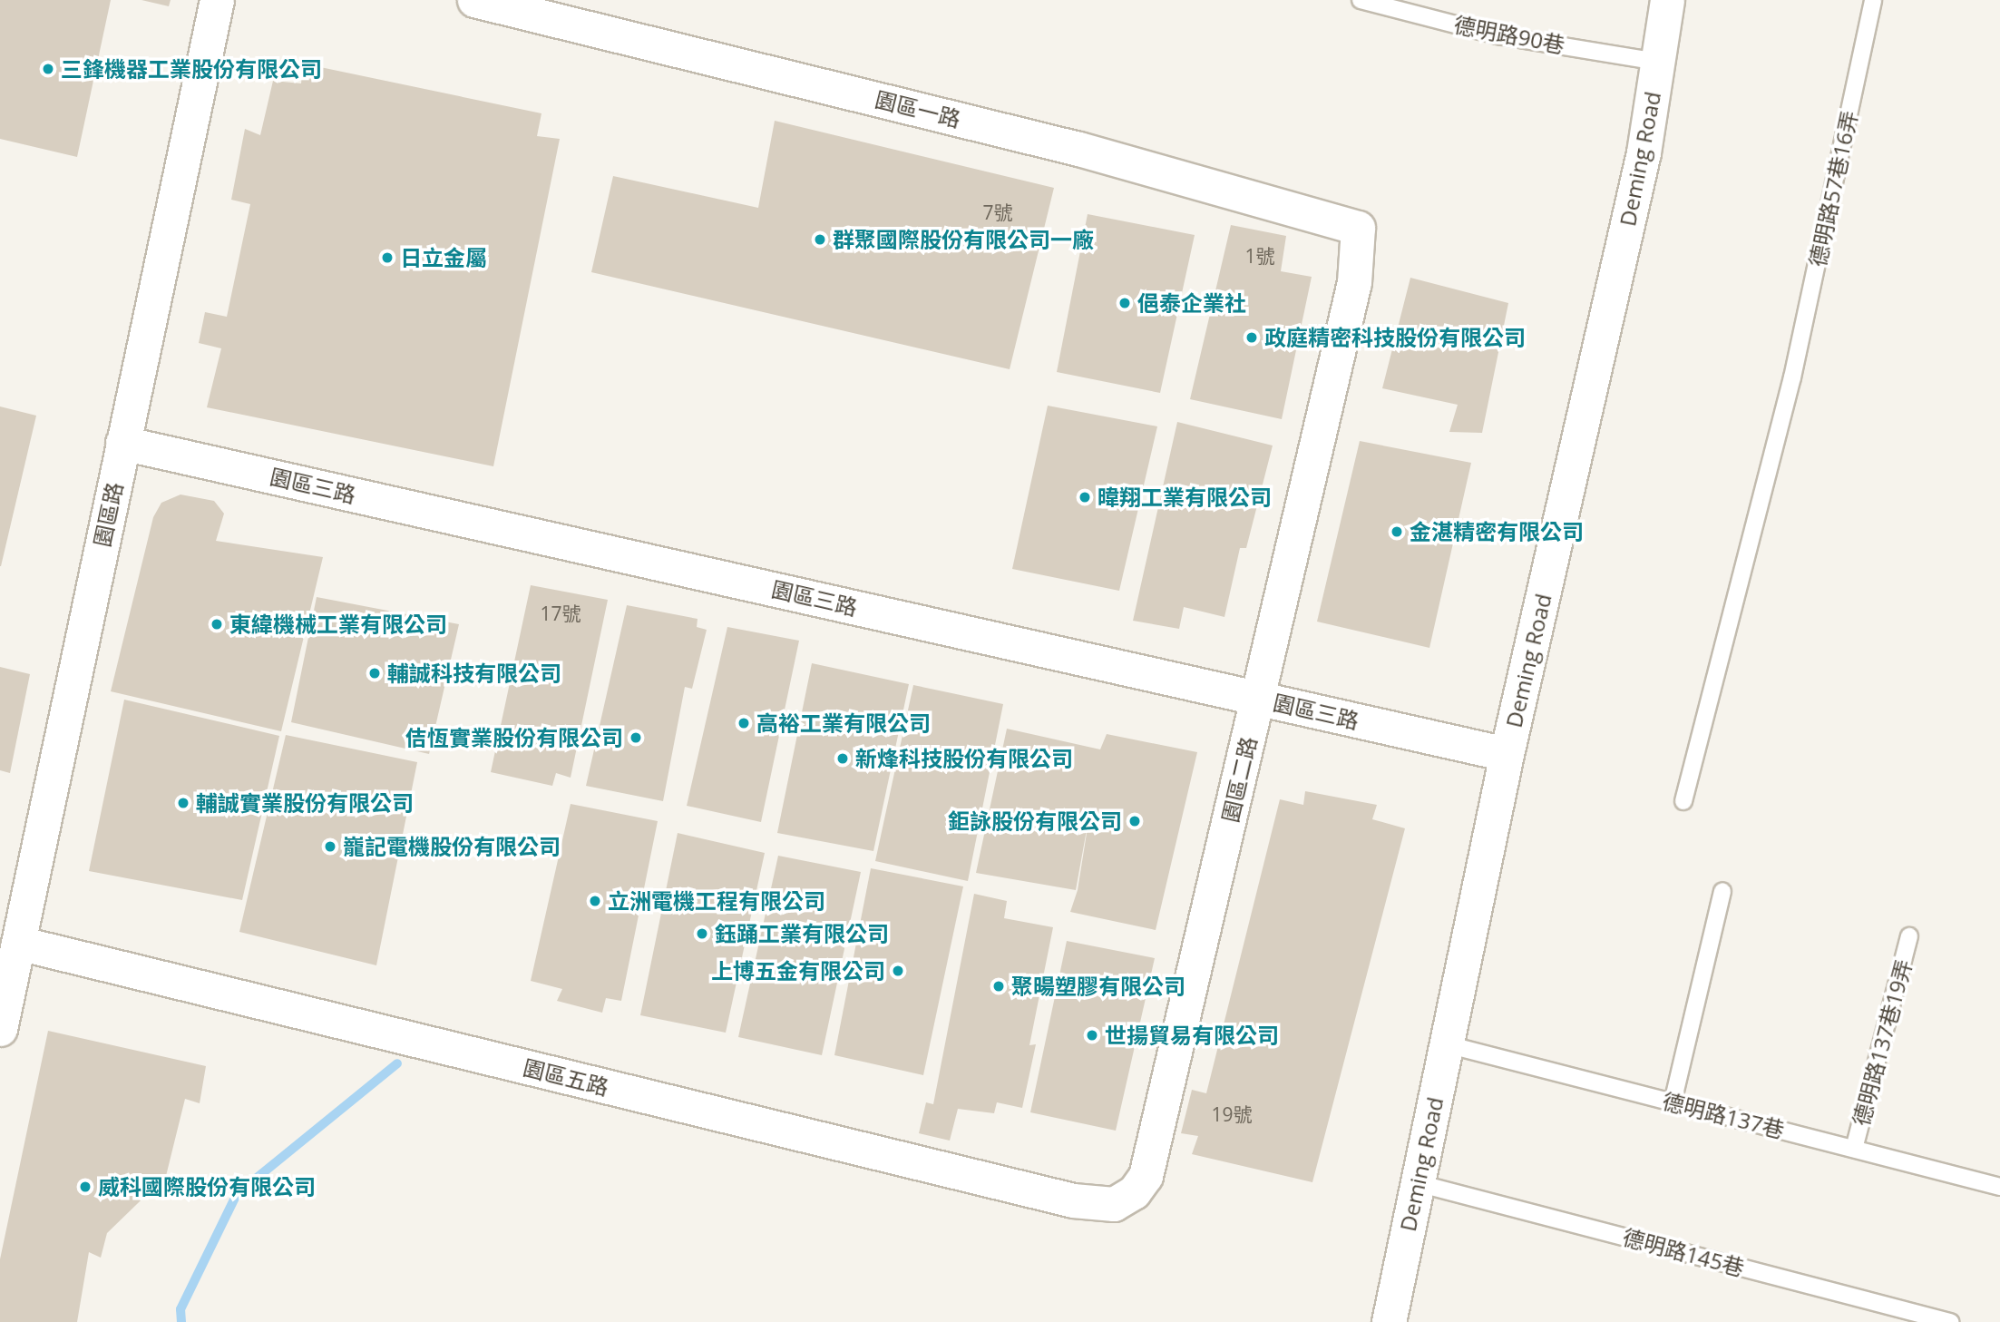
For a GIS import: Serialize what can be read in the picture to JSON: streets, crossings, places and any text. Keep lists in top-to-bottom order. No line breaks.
{"streets":{"street":["園區一路","Deming Road","園區三路","園區路","園區二路","園區五路"],"lane":["德明路90巷","德明路57巷16弄","德明路137巷19弄","德明路137巷","德明路145巷"]},"crossings":[["德明路90巷","Deming Road"],["園區一路","園區二路"],["Deming Road","園區三路"],["Deming Road","德明路137巷"],["Deming Road","德明路145巷"],["園區三路","園區路"],["園區三路","園區二路"],["園區路","園區五路"],["園區二路","園區五路"],["德明路137巷19弄","德明路137巷"]],"places":["三鋒機器工業股份有限公司","群聚國際股份有限公司一廠","日立金屬","俋泰企業社","政庭精密科技股份有限公司","暐翔工業有限公司","金湛精密有限公司","東緯機械工業有限公司","輔誠科技有限公司","高裕工業有限公司","佶恆實業股份有限公司","新烽科技股份有限公司","輔誠實業股份有限公司","鉅詠股份有限公司","巃記電機股份有限公司","立洲電機工程有限公司","鈺踊工業有限公司","上博五金有限公司","聚暘塑膠有限公司","世揚貿易有限公司","威科國際股份有限公司"],"house_numbers":["7號","1號","17號","19號"]}
